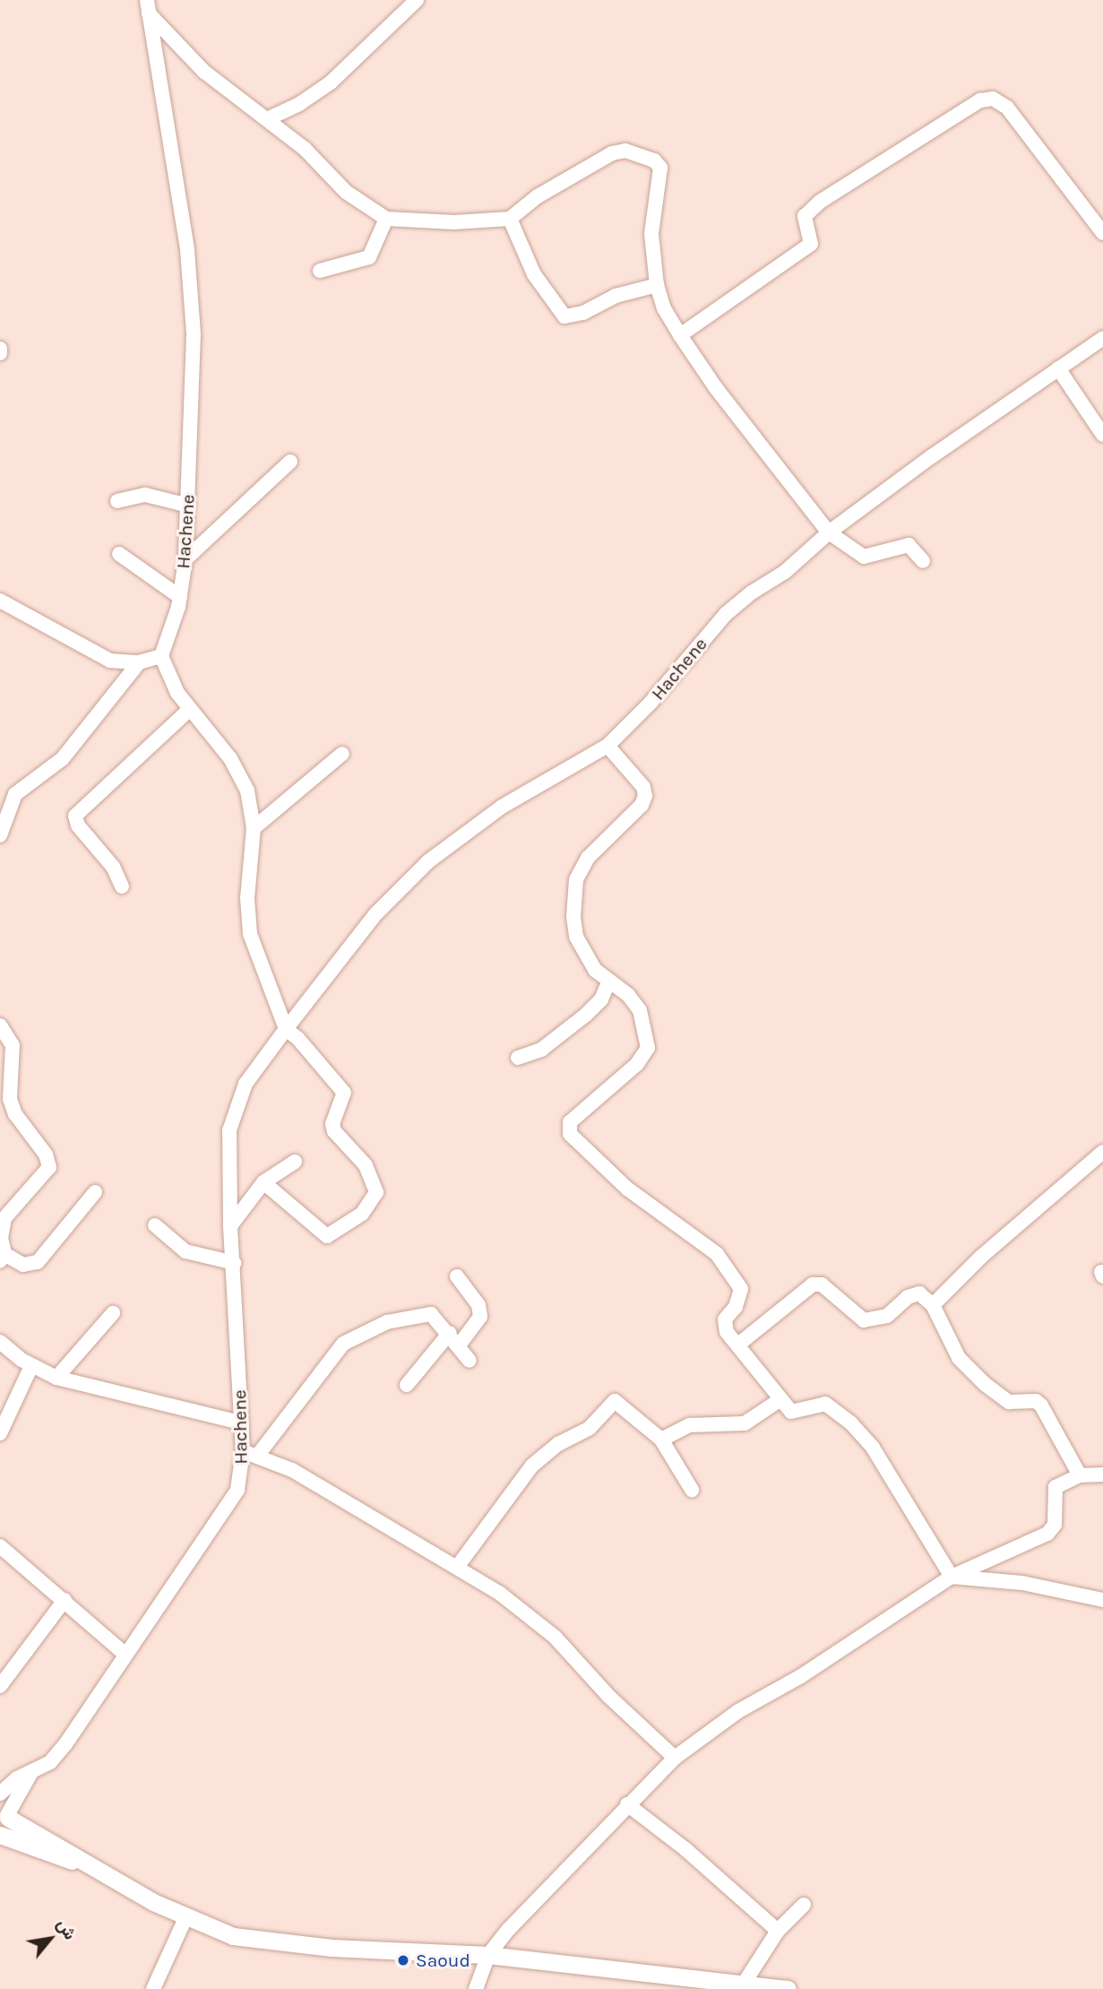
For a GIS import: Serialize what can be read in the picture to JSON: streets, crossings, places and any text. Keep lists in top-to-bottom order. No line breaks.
{"streets":{"street":["Hachene"]},"places":["Saoud"],"north":"top right"}
